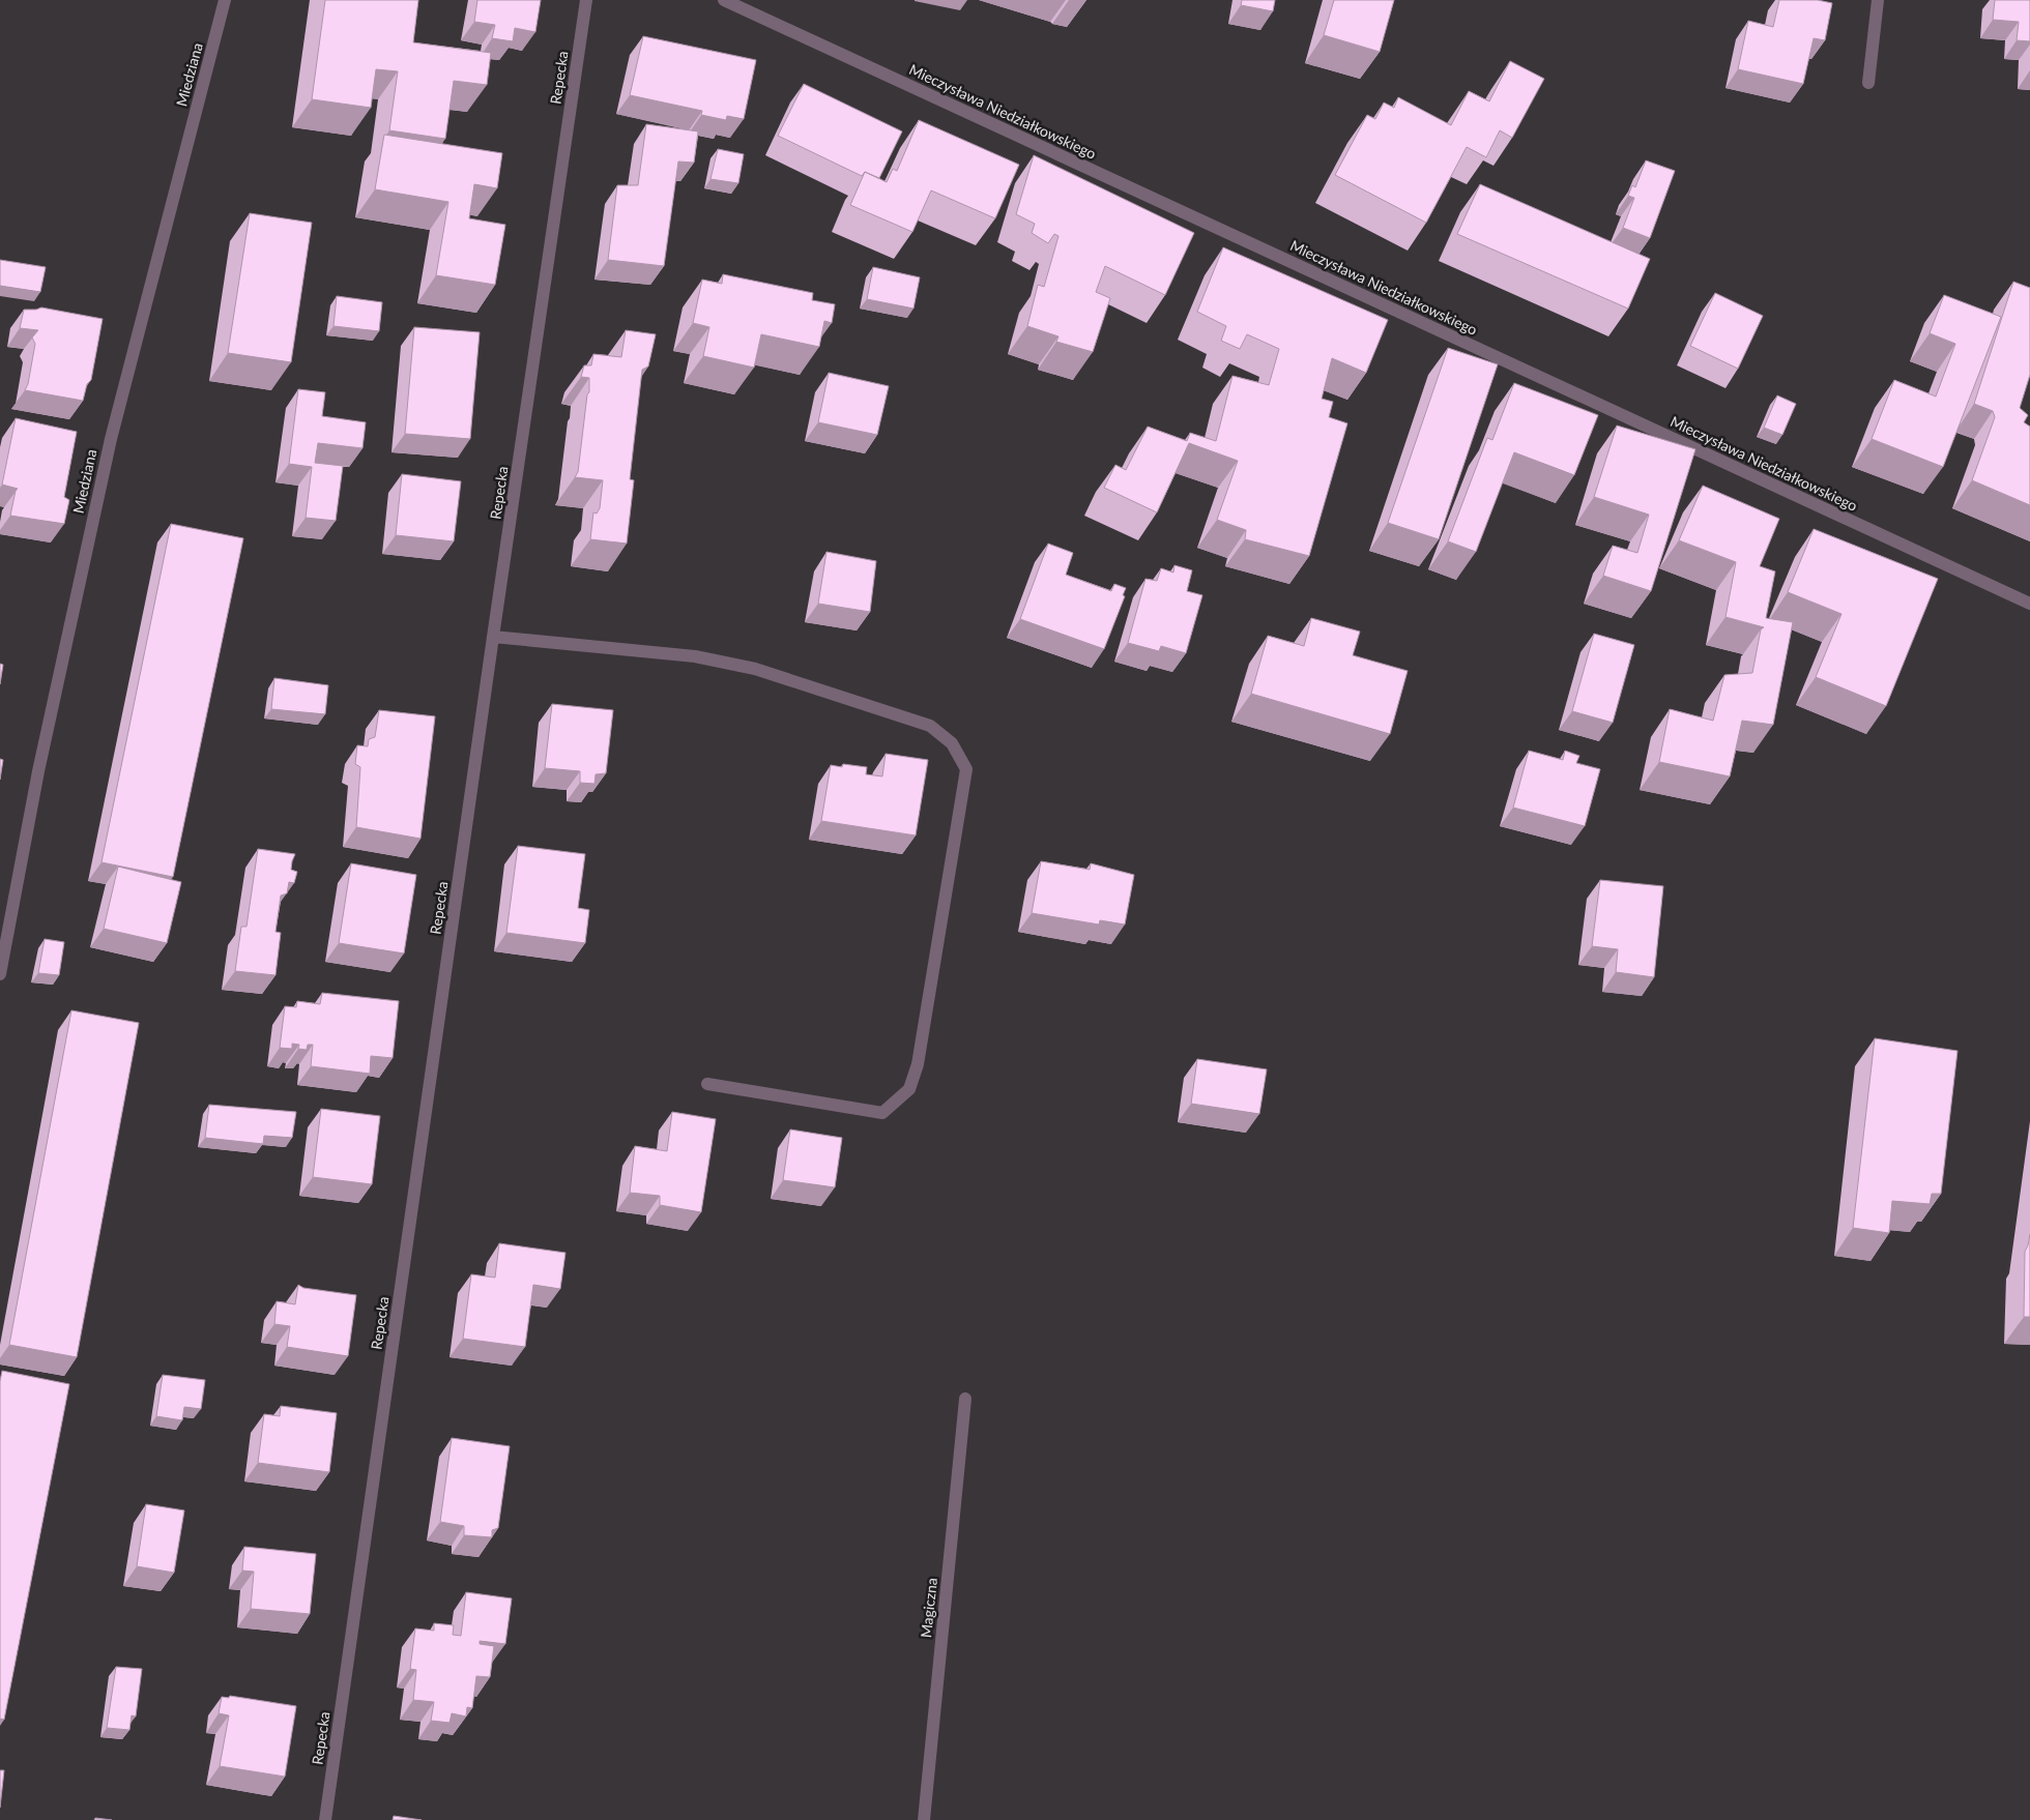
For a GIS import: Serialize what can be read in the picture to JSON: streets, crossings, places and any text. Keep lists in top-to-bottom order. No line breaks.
{"streets":{"street":["Miedziana","Repecka","Mieczysława Niedziałkowskiego","Magiczna"]}}
